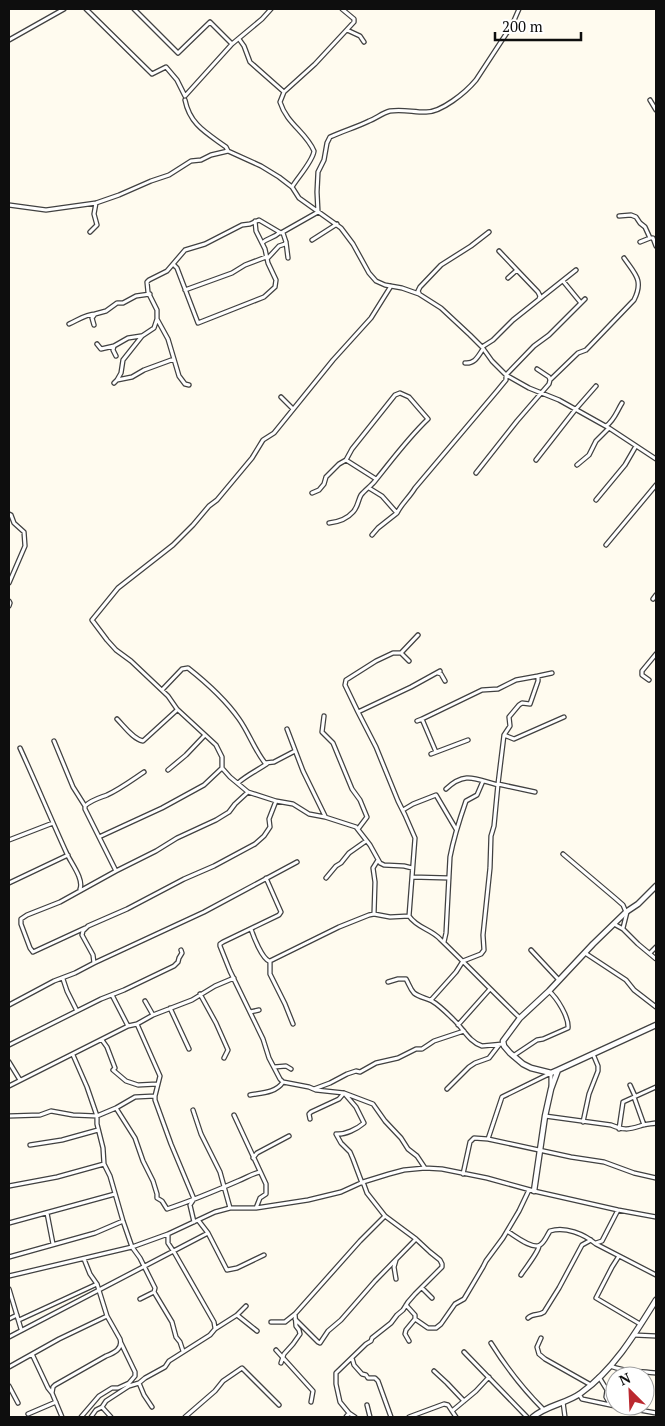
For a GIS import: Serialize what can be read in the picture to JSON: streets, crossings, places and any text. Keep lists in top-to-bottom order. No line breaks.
{"scale_bar":"200 m","north":"top left"}
